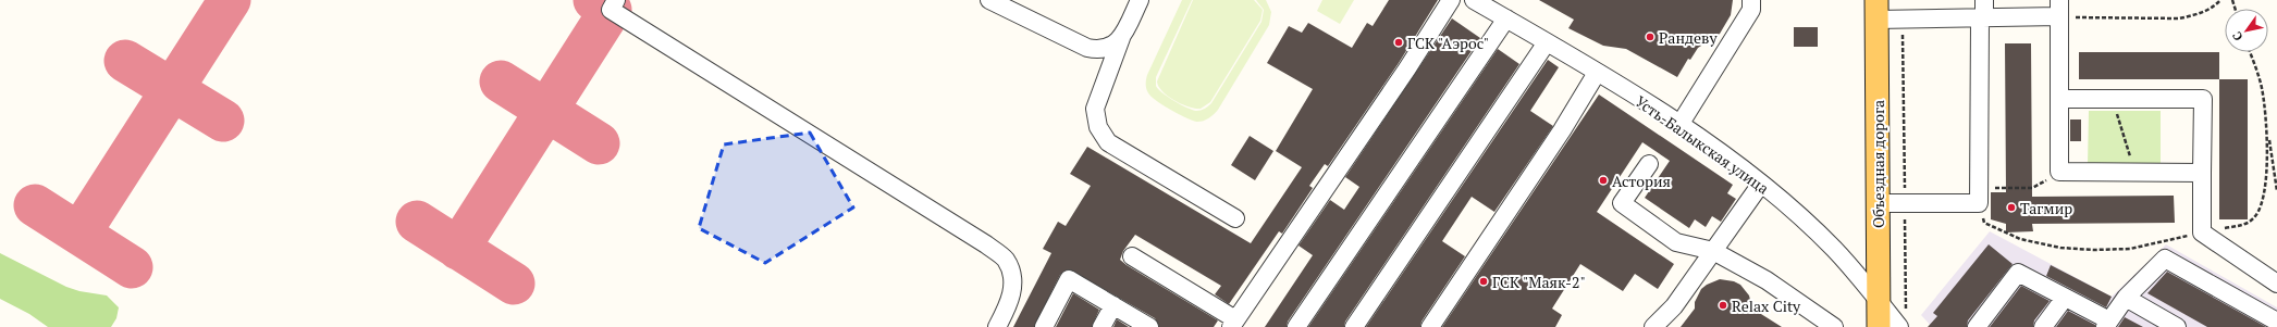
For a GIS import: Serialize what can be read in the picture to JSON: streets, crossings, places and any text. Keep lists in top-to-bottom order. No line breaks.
{"streets":{"main road":["Объездная дорога"],"street":["Усть-Балыкская улица"]},"crossings":[["Усть-Балыкская улица","Объездная дорога"]],"places":["Рандеву","ГСК \"Аэрос\"","Астория","Тагмир","ГСК \"Маяк-2\"","Relax City"],"north":"bottom left"}
